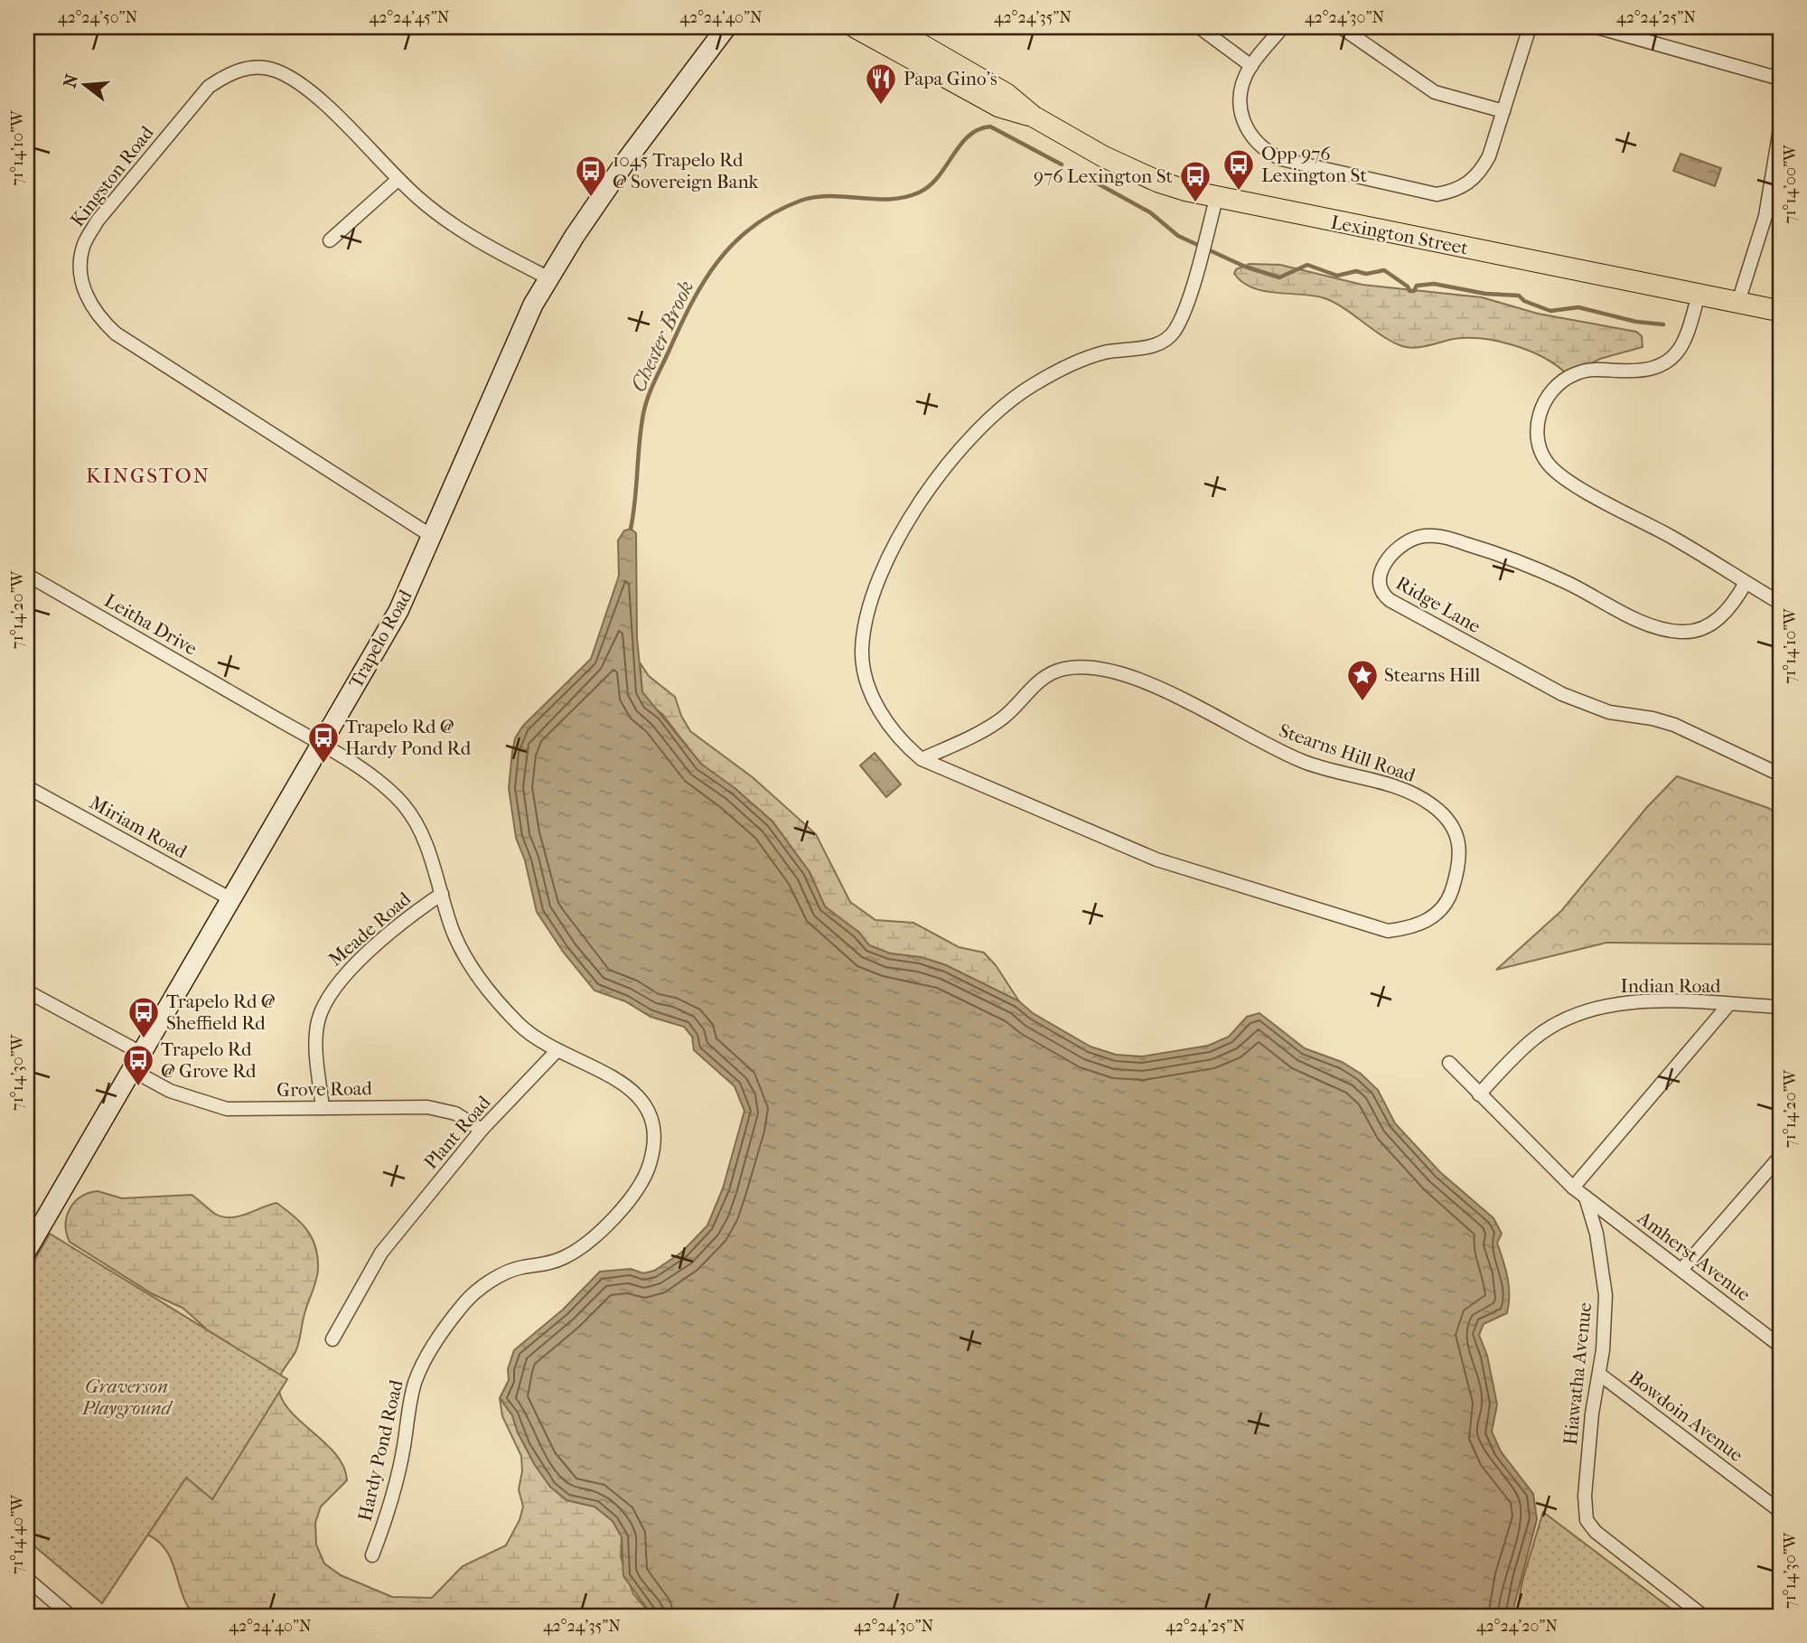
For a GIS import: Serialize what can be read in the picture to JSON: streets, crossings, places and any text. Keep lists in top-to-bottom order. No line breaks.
{"streets":{"main road":["Lexington Street","Trapelo Road"],"street":["Kingston Road","Ridge Lane","Leitha Drive","Stearns Hill Road","Miriam Road","Meade Road","Indian Road","Grove Road","Plant Road","Amherst Avenue","Hiawatha Avenue","Bowdoin Avenue","Hardy Pond Road"]},"crossings":[["Kingston Road","Trapelo Road"],["Lexington Street","Stearns Hill Road"],["Leitha Drive","Trapelo Road"],["Leitha Drive","Hardy Pond Road"],["Trapelo Road","Miriam Road"],["Trapelo Road","Grove Road"],["Trapelo Road","Hardy Pond Road"],["Meade Road","Grove Road"],["Meade Road","Hardy Pond Road"],["Grove Road","Plant Road"],["Plant Road","Hardy Pond Road"],["Amherst Avenue","Hiawatha Avenue"],["Hiawatha Avenue","Bowdoin Avenue"]],"districts":["KINGSTON"],"water":["Chester Brook"],"parks":["Graverson Playground"],"places":{"restaurant":["Papa Gino's"],"bus stop":["Opp 976 Lexington St","1045 Trapelo Rd @ Sovereign Bank","976 Lexington St","Trapelo Rd @ Hardy Pond Rd","Trapelo Rd @ Sheffield Rd","Trapelo Rd @ Grove Rd"],"place":["Stearns Hill"]},"north":"left","coordinates":["42°24'50\"N","42°24'45\"N","42°24'40\"N","42°24'35\"N","42°24'30\"N","42°24'25\"N","71°14'10\"W","71°14'00\"W","71°14'20\"W","71°14'30\"W","71°14'40\"W","42°24'20\"N"]}
